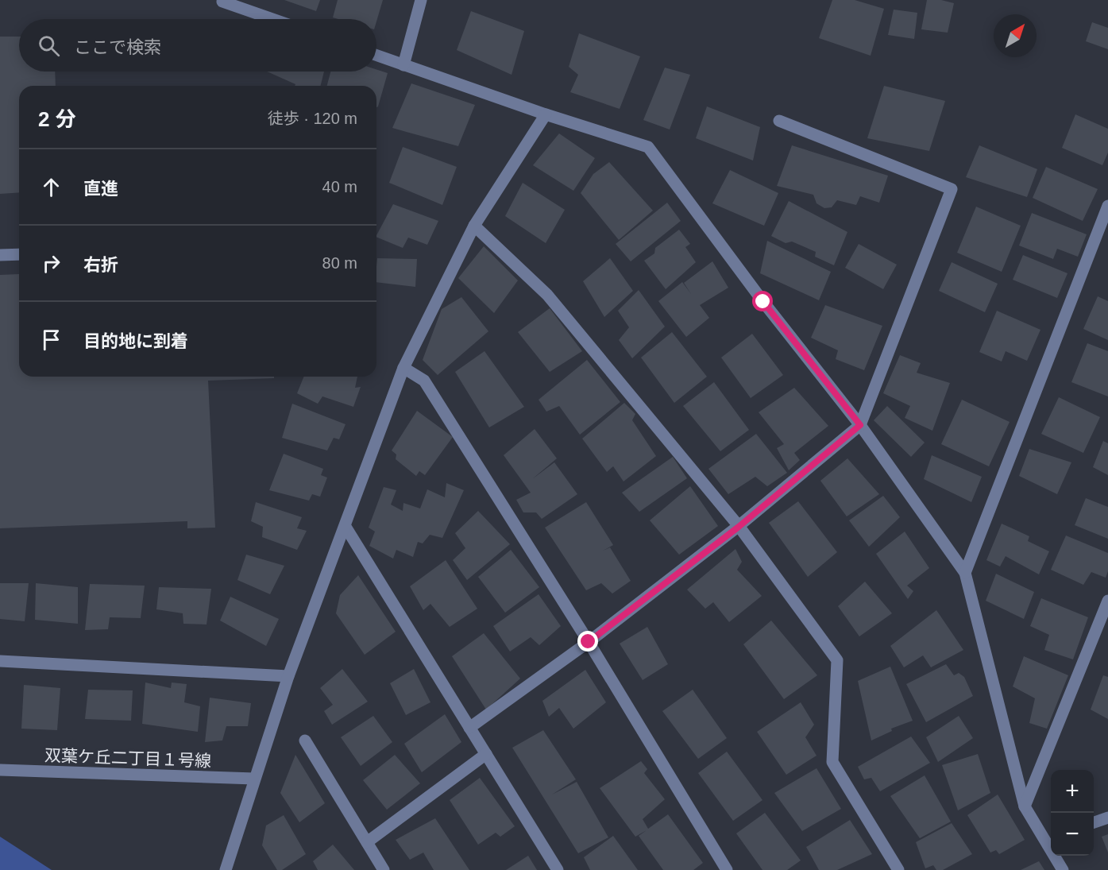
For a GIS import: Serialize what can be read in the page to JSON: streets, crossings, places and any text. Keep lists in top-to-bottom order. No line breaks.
{"streets":{"street":["双葉ケ丘二丁目１号線"]},"north":"top right","page":{"search":"ここで検索","heading":["2 分","徒歩 · 120 m"],"list":[["直進","40 m"],["右折","80 m"],"目的地に到着"],"map_buttons":["+","−"]}}
